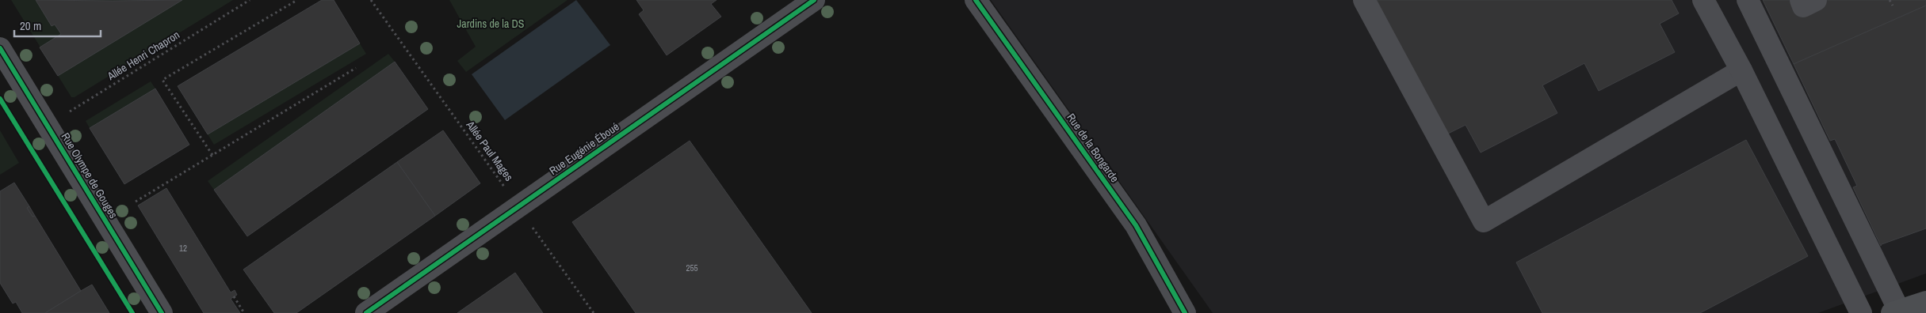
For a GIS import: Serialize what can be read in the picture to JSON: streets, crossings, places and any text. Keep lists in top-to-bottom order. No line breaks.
{"streets":{"street":["Rue de la Bongarde","Rue Eugénie Éboué","Rue Olympe de Gouges"],"path":["Allée Henri Chapron","Allée Paul Mages"]},"crossings":[["Allée Henri Chapron","Rue Olympe de Gouges"],["Rue Eugénie Éboué","Allée Paul Mages"]],"parks":["Jardins de la DS"],"house_numbers":["12","255"],"scale_bar":"20 m"}
